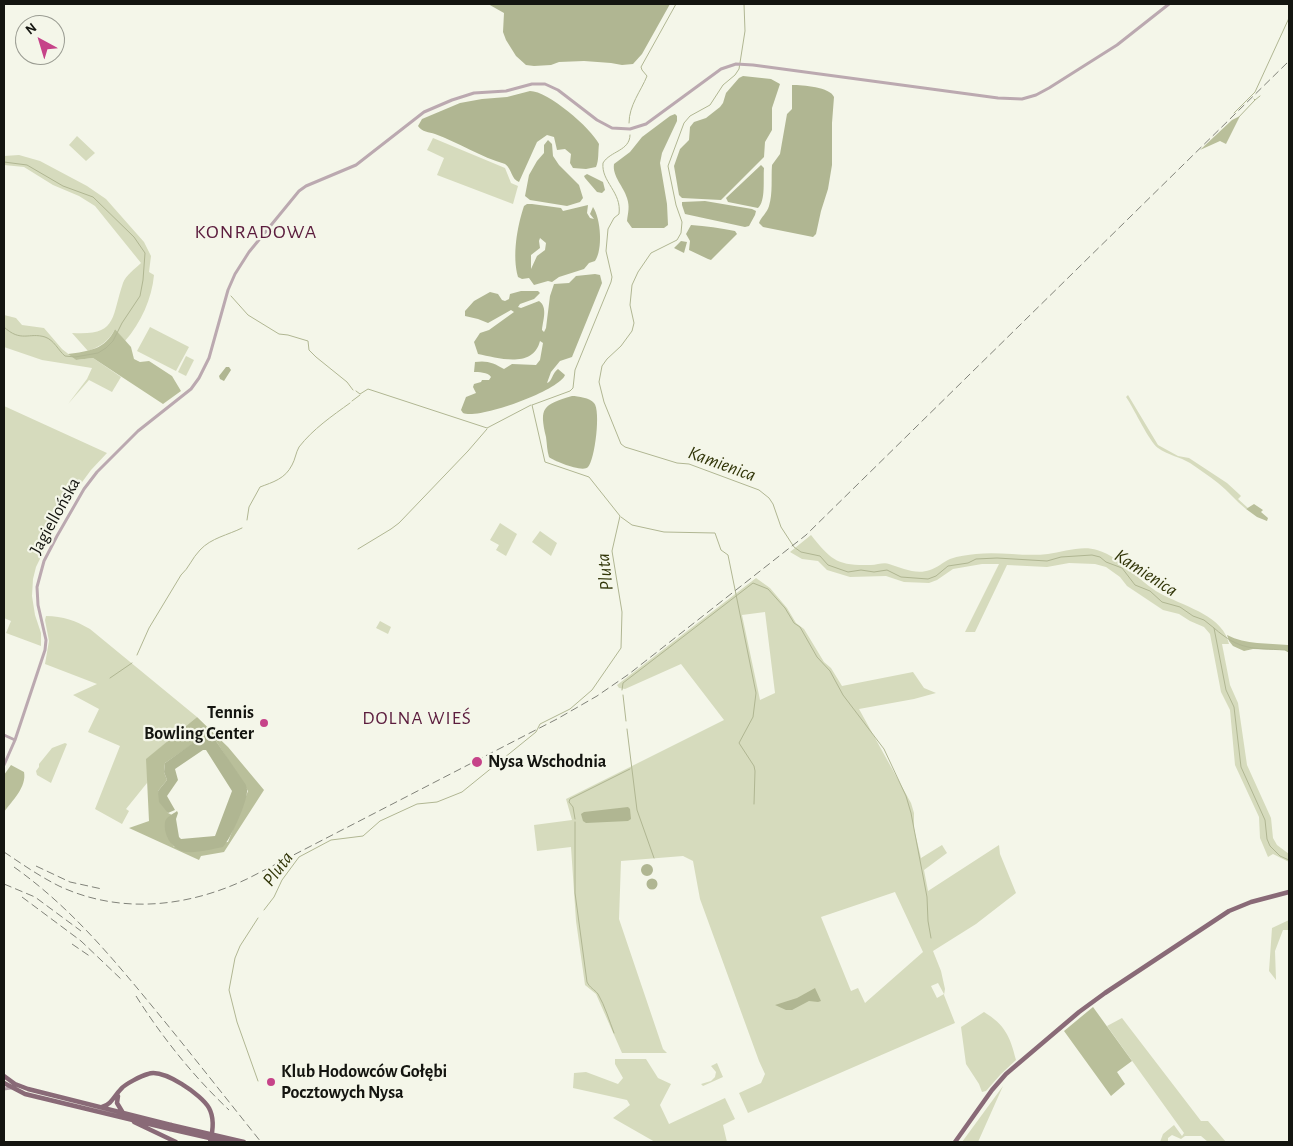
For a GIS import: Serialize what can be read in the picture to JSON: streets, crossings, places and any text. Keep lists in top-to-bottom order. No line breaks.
{"streets":{"street":["Jagiellońska"]},"districts":["KONRADOWA","DOLNA WIEŚ"],"water":["Kamienica","Pluta"],"places":["Tennis Bowling Center","Nysa Wschodnia","Klub Hodowców Gołębi Pocztowych Nysa"],"north":"top left"}
